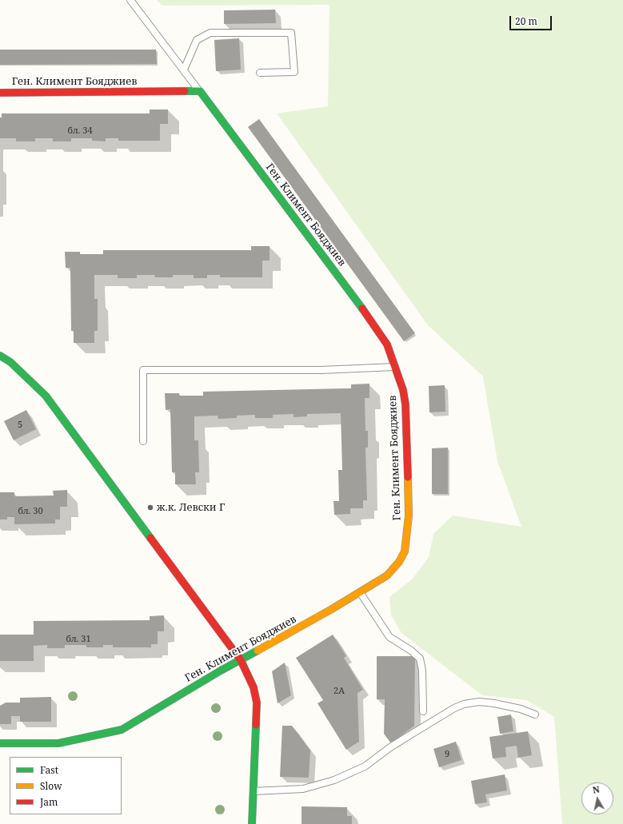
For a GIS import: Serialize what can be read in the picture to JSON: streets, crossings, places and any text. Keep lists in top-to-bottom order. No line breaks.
{"streets":{"street":["Ген. Климент Бояджиев"]},"places":["ж.к. Левски Г"],"house_numbers":["бл. 34","5","бл. 30","бл. 31","2А","9"],"legend":["Fast","Slow","Jam"],"scale_bar":"20 m","north":"top"}
